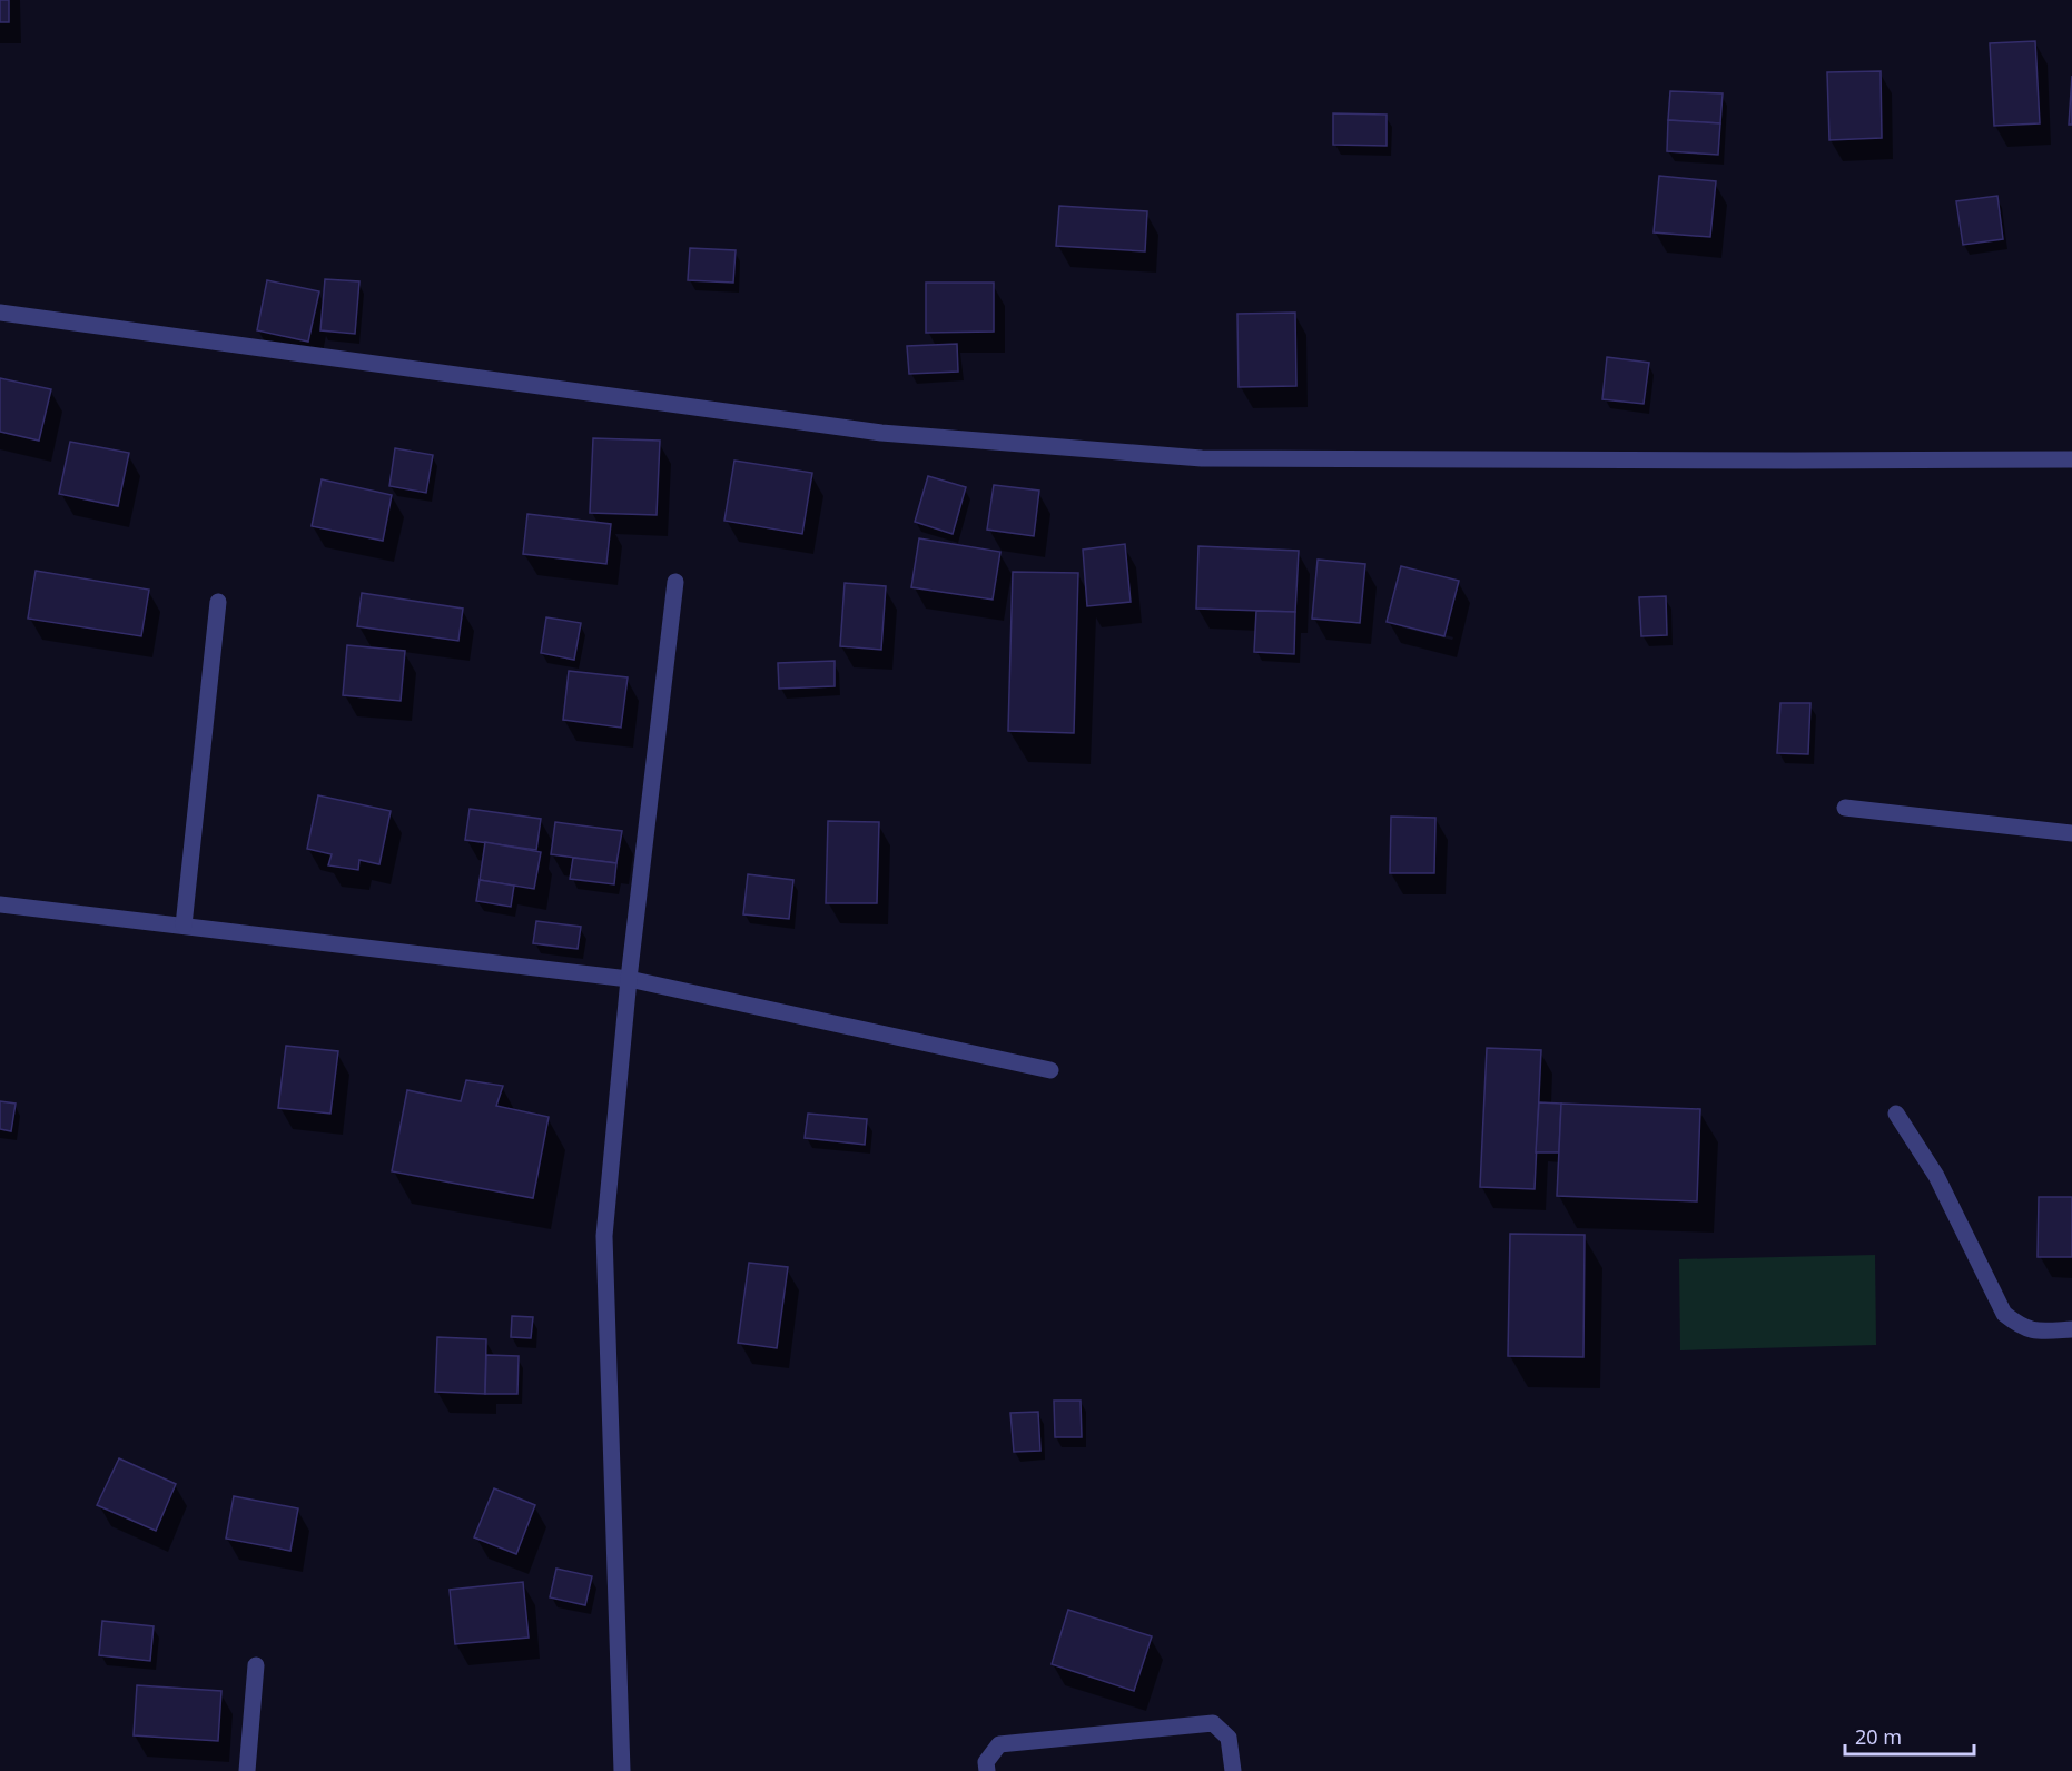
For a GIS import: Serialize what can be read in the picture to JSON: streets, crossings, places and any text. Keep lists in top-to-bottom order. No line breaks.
{"scale_bar":"20 m"}
